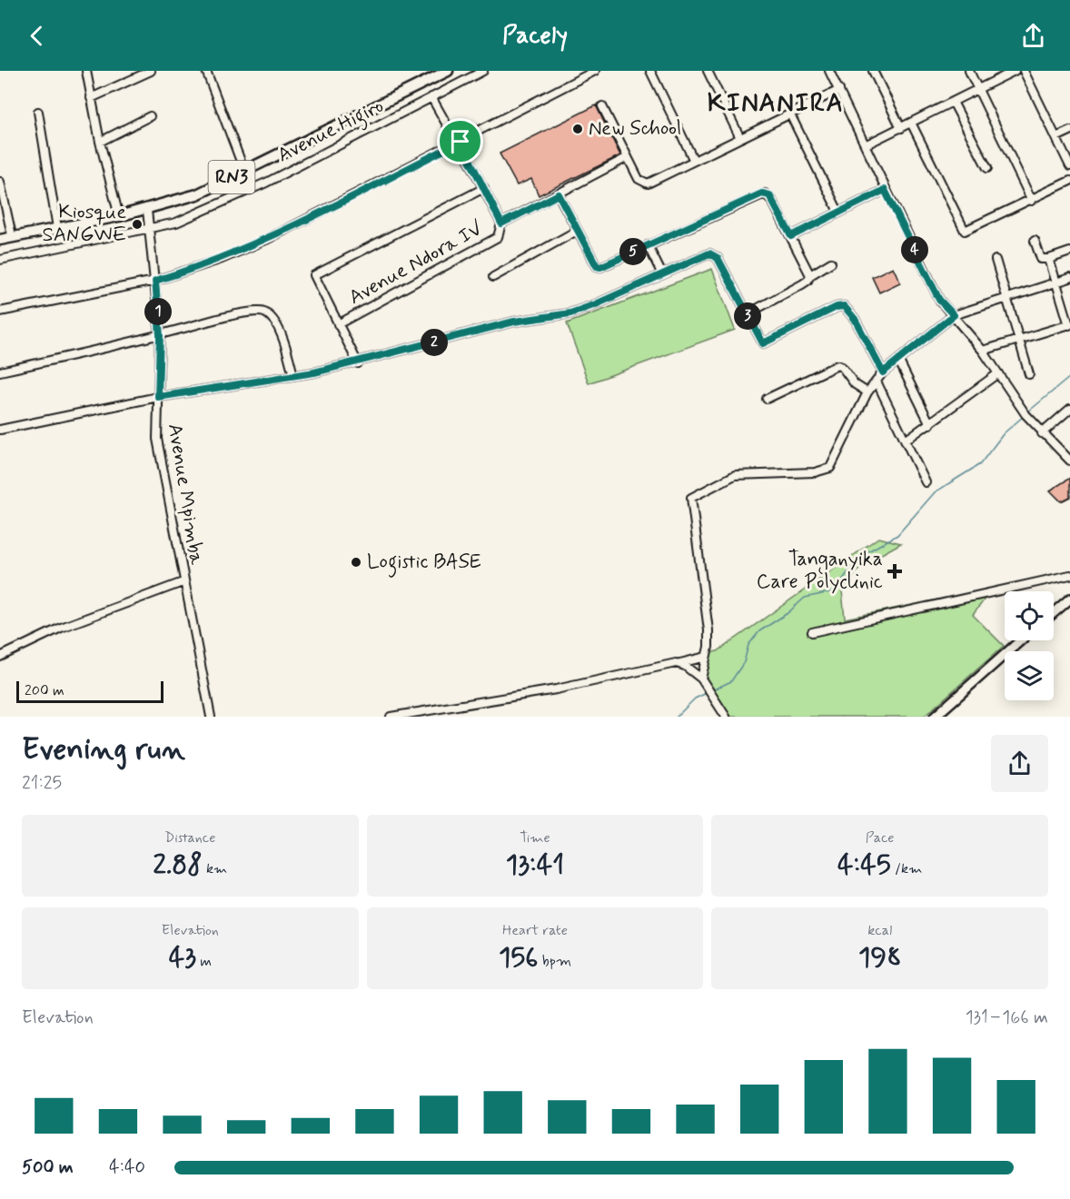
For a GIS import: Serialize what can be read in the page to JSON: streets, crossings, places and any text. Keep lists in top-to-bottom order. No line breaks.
{"streets":{"highway":["RN3"],"street":["Avenue Higiro","Avenue Ndora IV","Avenue Mpimba"]},"crossings":[["Avenue Higiro","Avenue Mpimba"],["RN3","Avenue Mpimba"]],"districts":["KINANIRA"],"places":{"other":["New School","Kiosque SANGWE","Logistic BASE"],"health":["Tanganyika Care Polyclinic"]},"scale_bar":"200 m","page":{"header":"Pacely","pins":["4","5","1","3","2"],"scale":"200 m","heading":["Evening run","21:25"],"stats":[["Distance","2.88 km"],["Time","13:41"],["Pace","4:45 /km"],["Elevation","43 m"],["Heart rate","156 bpm"],["kcal","198"]],"chart":["Elevation","131–166 m"],"list":[{"name":"500 m","note":"4:40"}]}}
